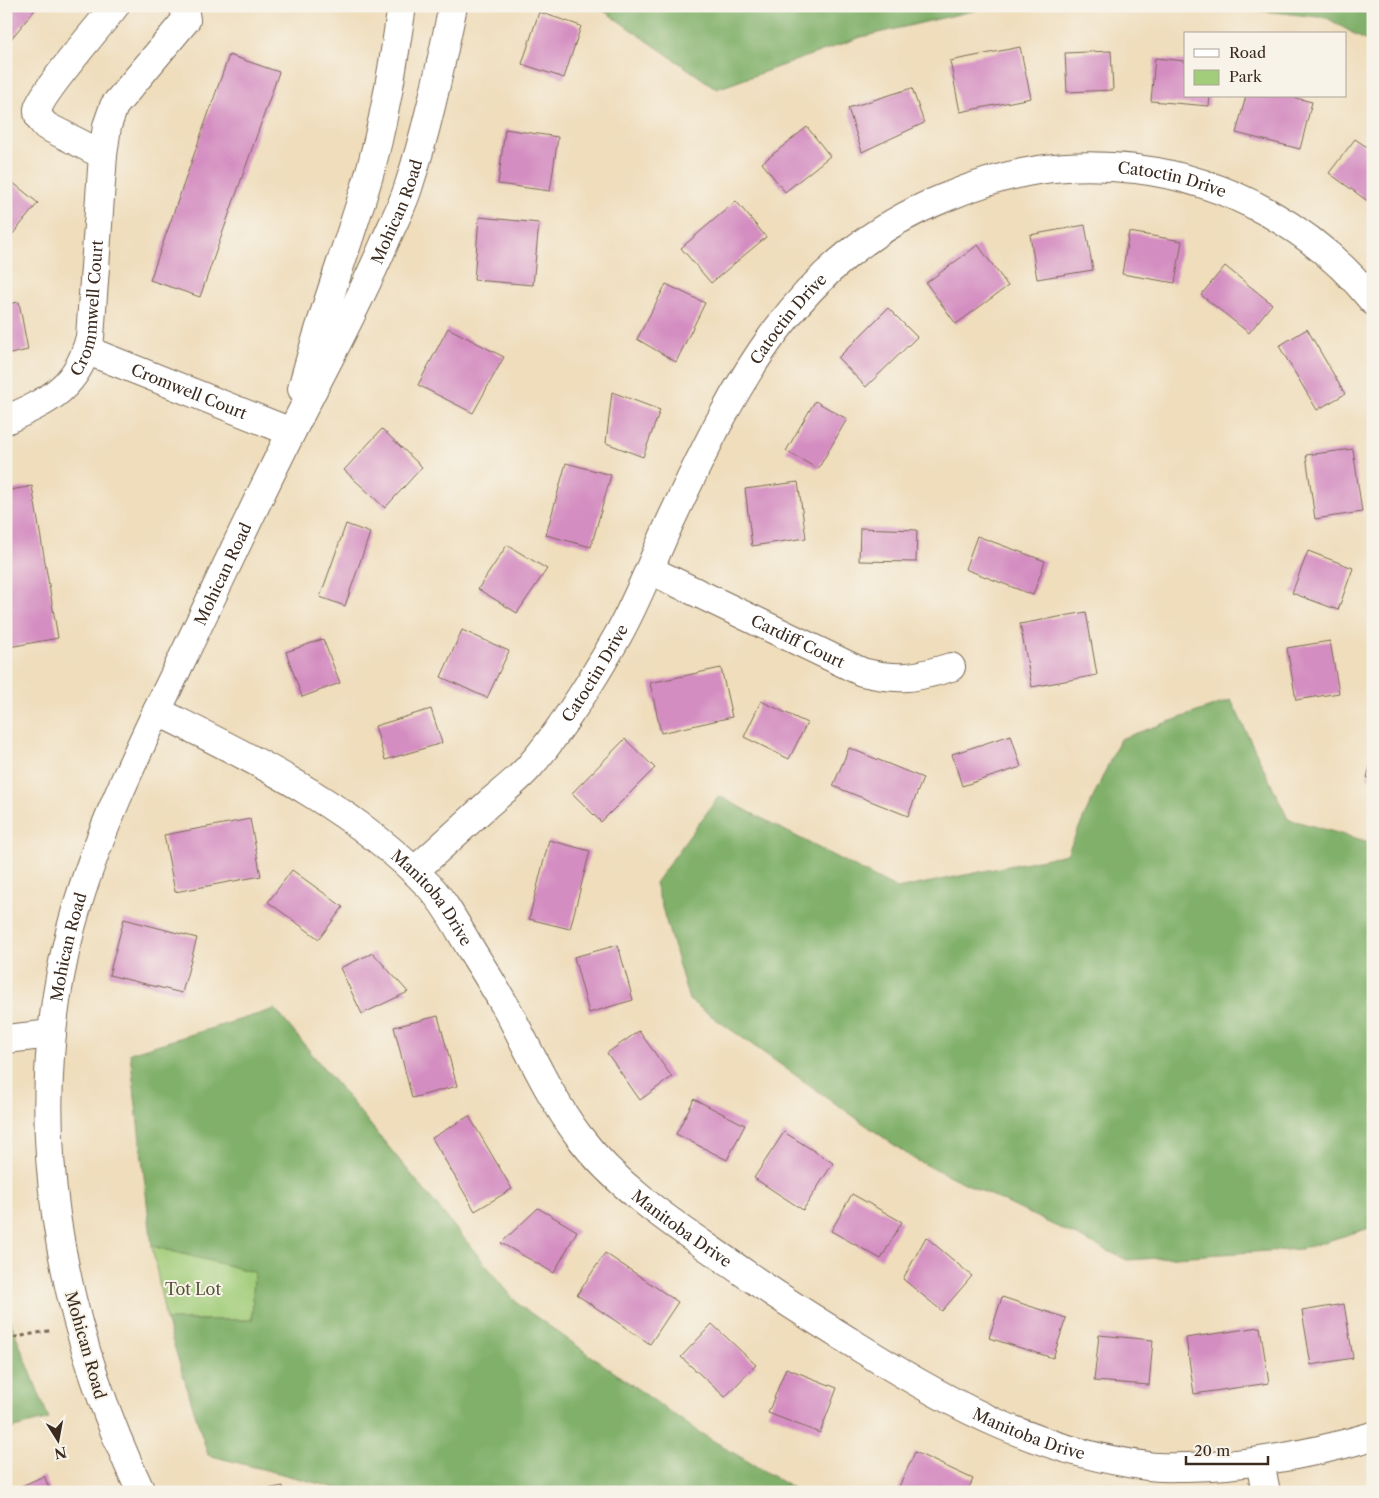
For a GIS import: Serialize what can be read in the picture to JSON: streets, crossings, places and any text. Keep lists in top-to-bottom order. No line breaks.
{"streets":{"street":["Catoctin Drive","Mohican Road","Crommwell Court","Cromwell Court","Cardiff Court","Manitoba Drive"]},"crossings":[["Catoctin Drive","Cardiff Court"],["Catoctin Drive","Manitoba Drive"],["Mohican Road","Cromwell Court"],["Mohican Road","Manitoba Drive"],["Crommwell Court","Cromwell Court"]],"parks":["Tot Lot"],"legend":["Road","Park"],"scale_bar":"20 m","north":"bottom"}
